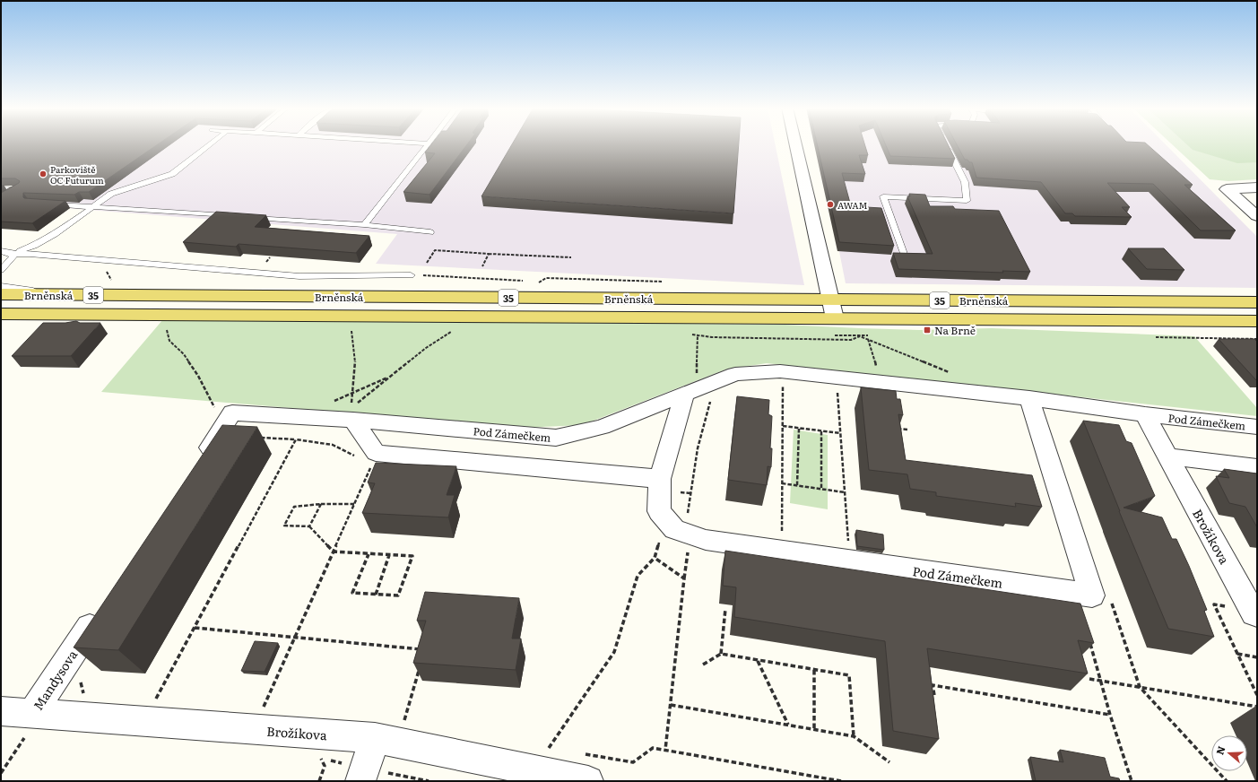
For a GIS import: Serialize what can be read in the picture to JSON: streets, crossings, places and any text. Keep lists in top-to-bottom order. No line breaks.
{"streets":{"main road":["Brněnská","35"],"street":["Pod Zámečkem","Brožíkova","Mandysova"]},"crossings":[["Pod Zámečkem","Brožíkova"],["Brožíkova","Mandysova"]],"places":{"other":["Parkoviště OC Futurum","AWAM"],"transit":["Na Brně"]},"north":"left"}
